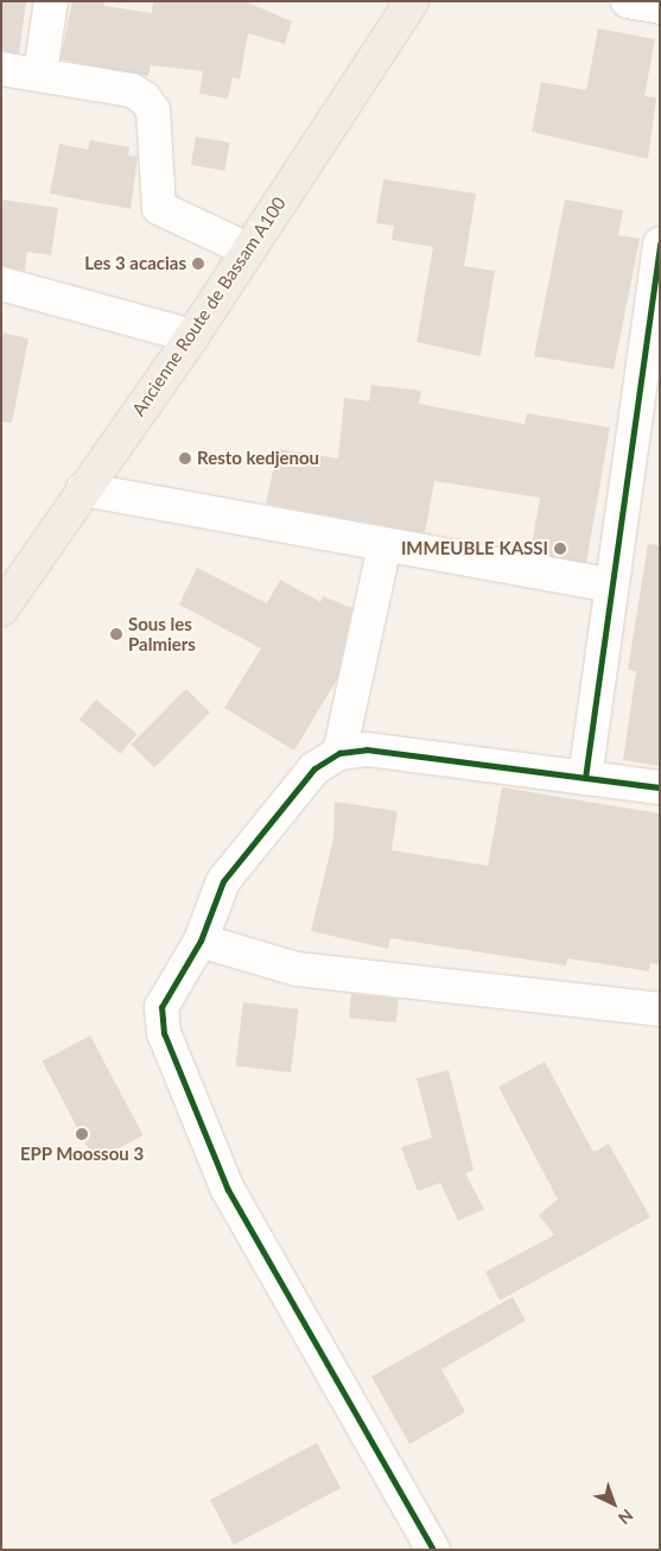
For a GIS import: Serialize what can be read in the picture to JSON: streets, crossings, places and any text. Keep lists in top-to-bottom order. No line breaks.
{"streets":{"main road":["Ancienne Route de Bassam A100"]},"places":["Les 3 acacias","Resto kedjenou","IMMEUBLE KASSI","Sous les Palmiers","EPP Moossou 3"],"north":"bottom right"}
